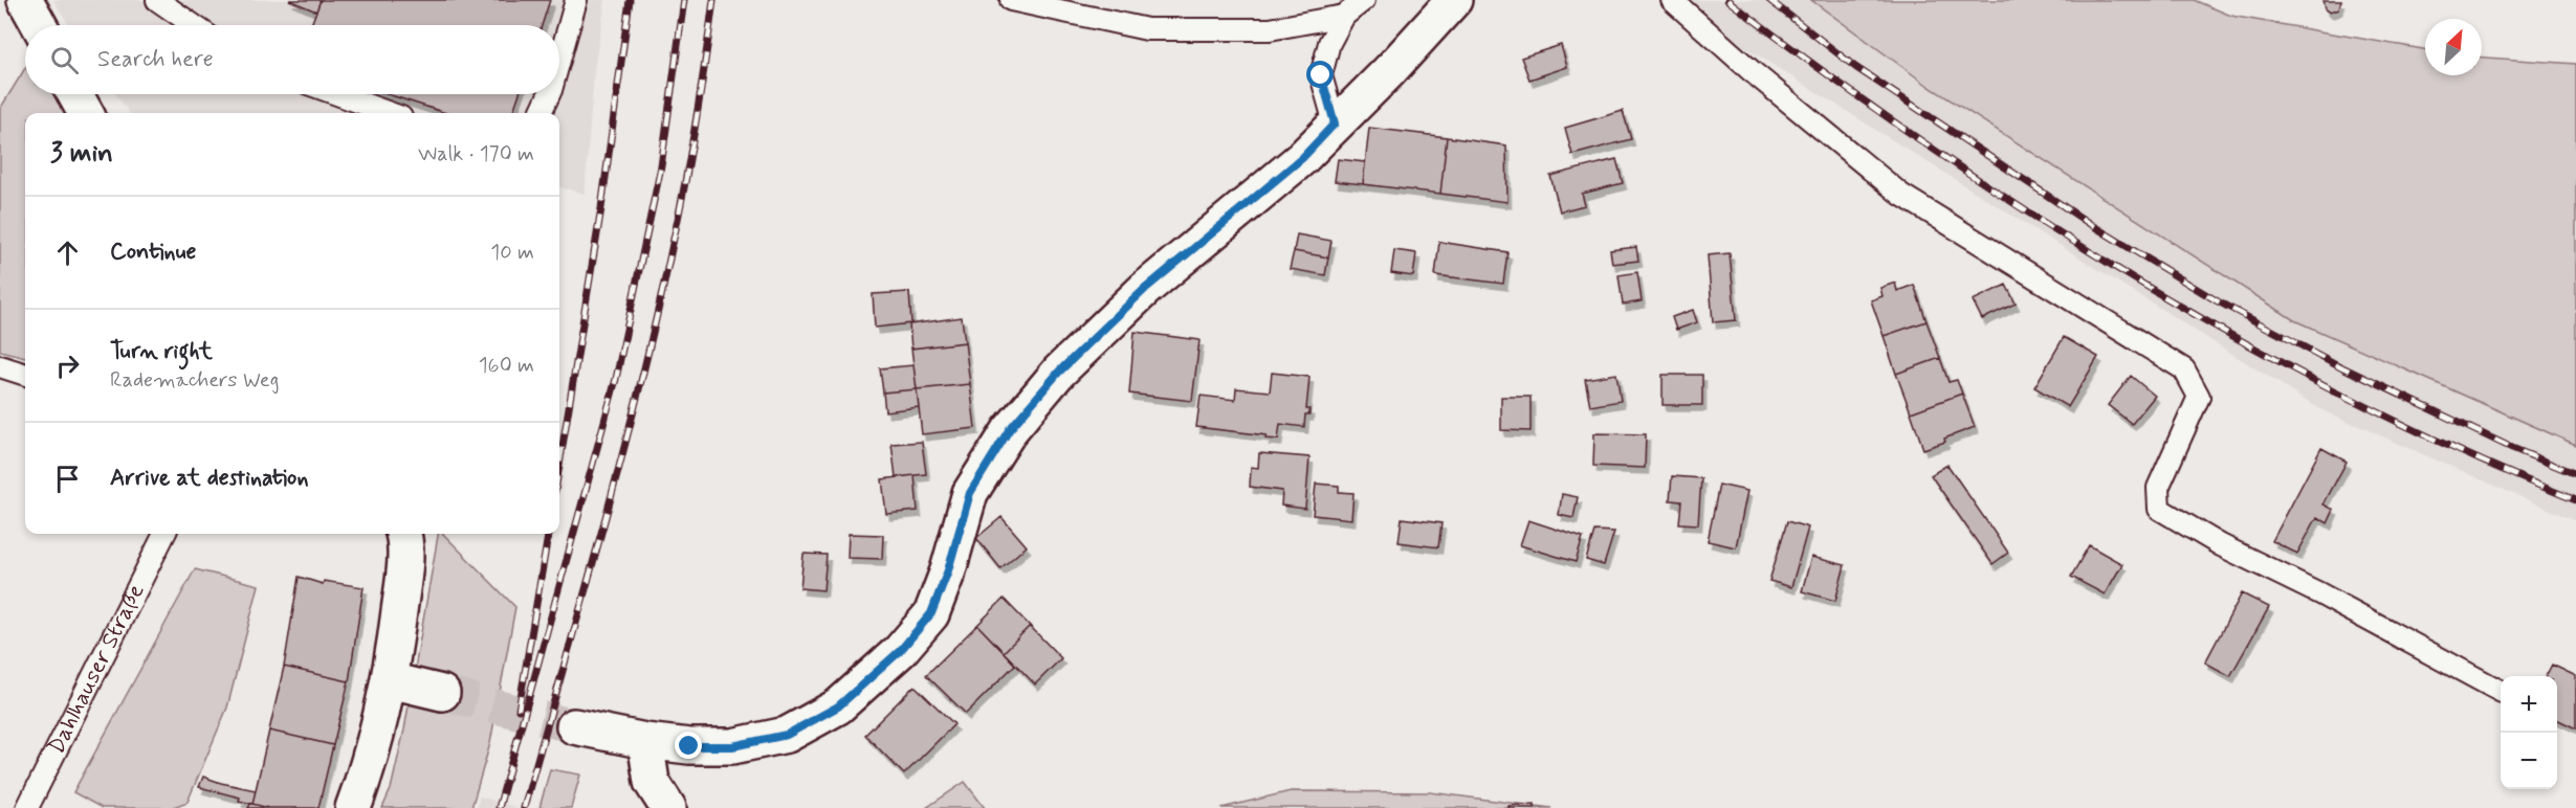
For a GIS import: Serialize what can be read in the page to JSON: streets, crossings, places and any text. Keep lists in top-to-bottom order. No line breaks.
{"streets":{"lane":["Dahlhauser Straße"]},"north":"top right","page":{"search":"Search here","heading":["3 min","Walk · 170 m"],"list":[["Continue","10 m"],["Turn right","Rademachers Weg","160 m"],"Arrive at destination"],"map_buttons":["+","−"]}}
